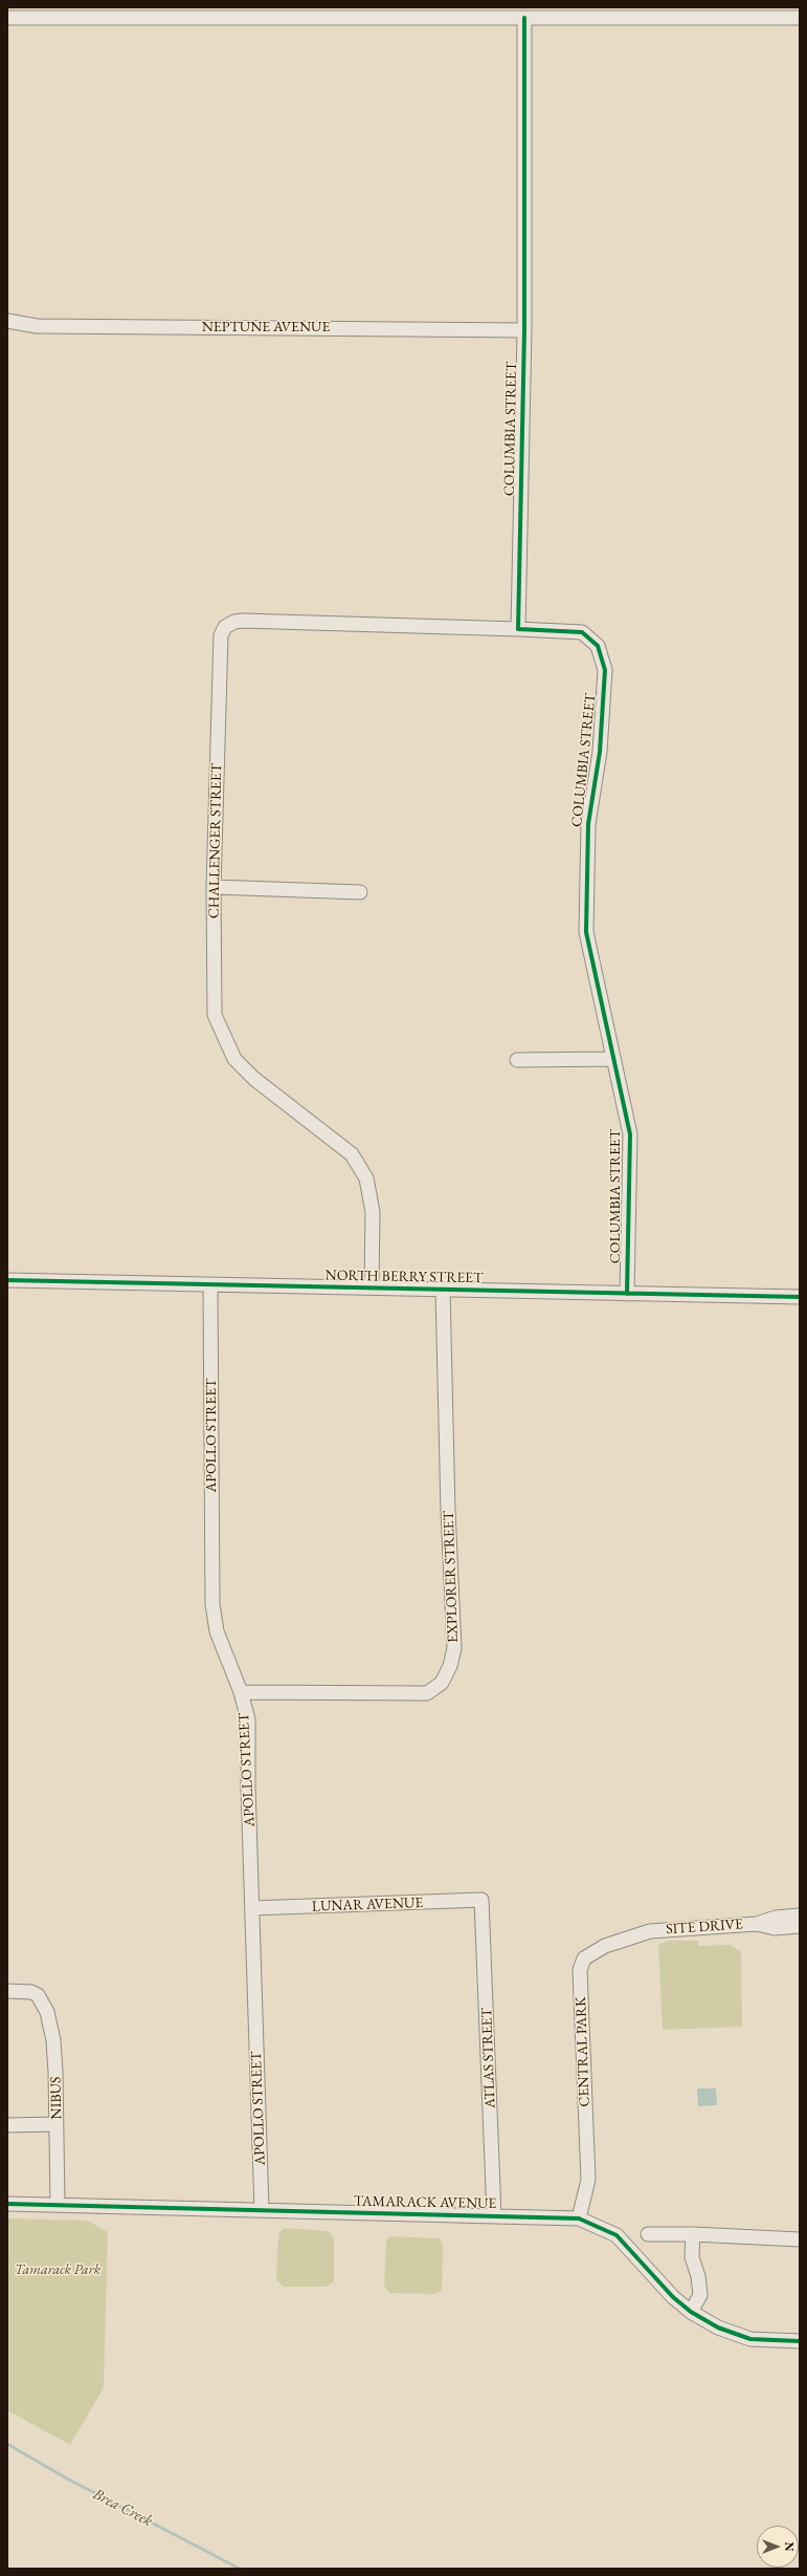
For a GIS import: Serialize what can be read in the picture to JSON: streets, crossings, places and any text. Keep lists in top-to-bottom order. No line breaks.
{"streets":{"street":["NEPTUNE AVENUE","COLUMBIA STREET","CHALLENGER STREET","NORTH BERRY STREET","APOLLO STREET","EXPLORER STREET","LUNAR AVENUE","SITE DRIVE","CENTRAL PARK","ATLAS STREET","NIBUS","TAMARACK AVENUE"]},"crossings":[["NEPTUNE AVENUE","COLUMBIA STREET"],["COLUMBIA STREET","CHALLENGER STREET"],["COLUMBIA STREET","NORTH BERRY STREET"],["CHALLENGER STREET","NORTH BERRY STREET"],["NORTH BERRY STREET","APOLLO STREET"],["NORTH BERRY STREET","EXPLORER STREET"],["APOLLO STREET","EXPLORER STREET"],["APOLLO STREET","LUNAR AVENUE"],["APOLLO STREET","TAMARACK AVENUE"],["LUNAR AVENUE","ATLAS STREET"],["SITE DRIVE","CENTRAL PARK"],["CENTRAL PARK","TAMARACK AVENUE"],["ATLAS STREET","TAMARACK AVENUE"],["NIBUS","TAMARACK AVENUE"]],"water":["Brea Creek"],"parks":["Tamarack Park"],"north":"right"}
